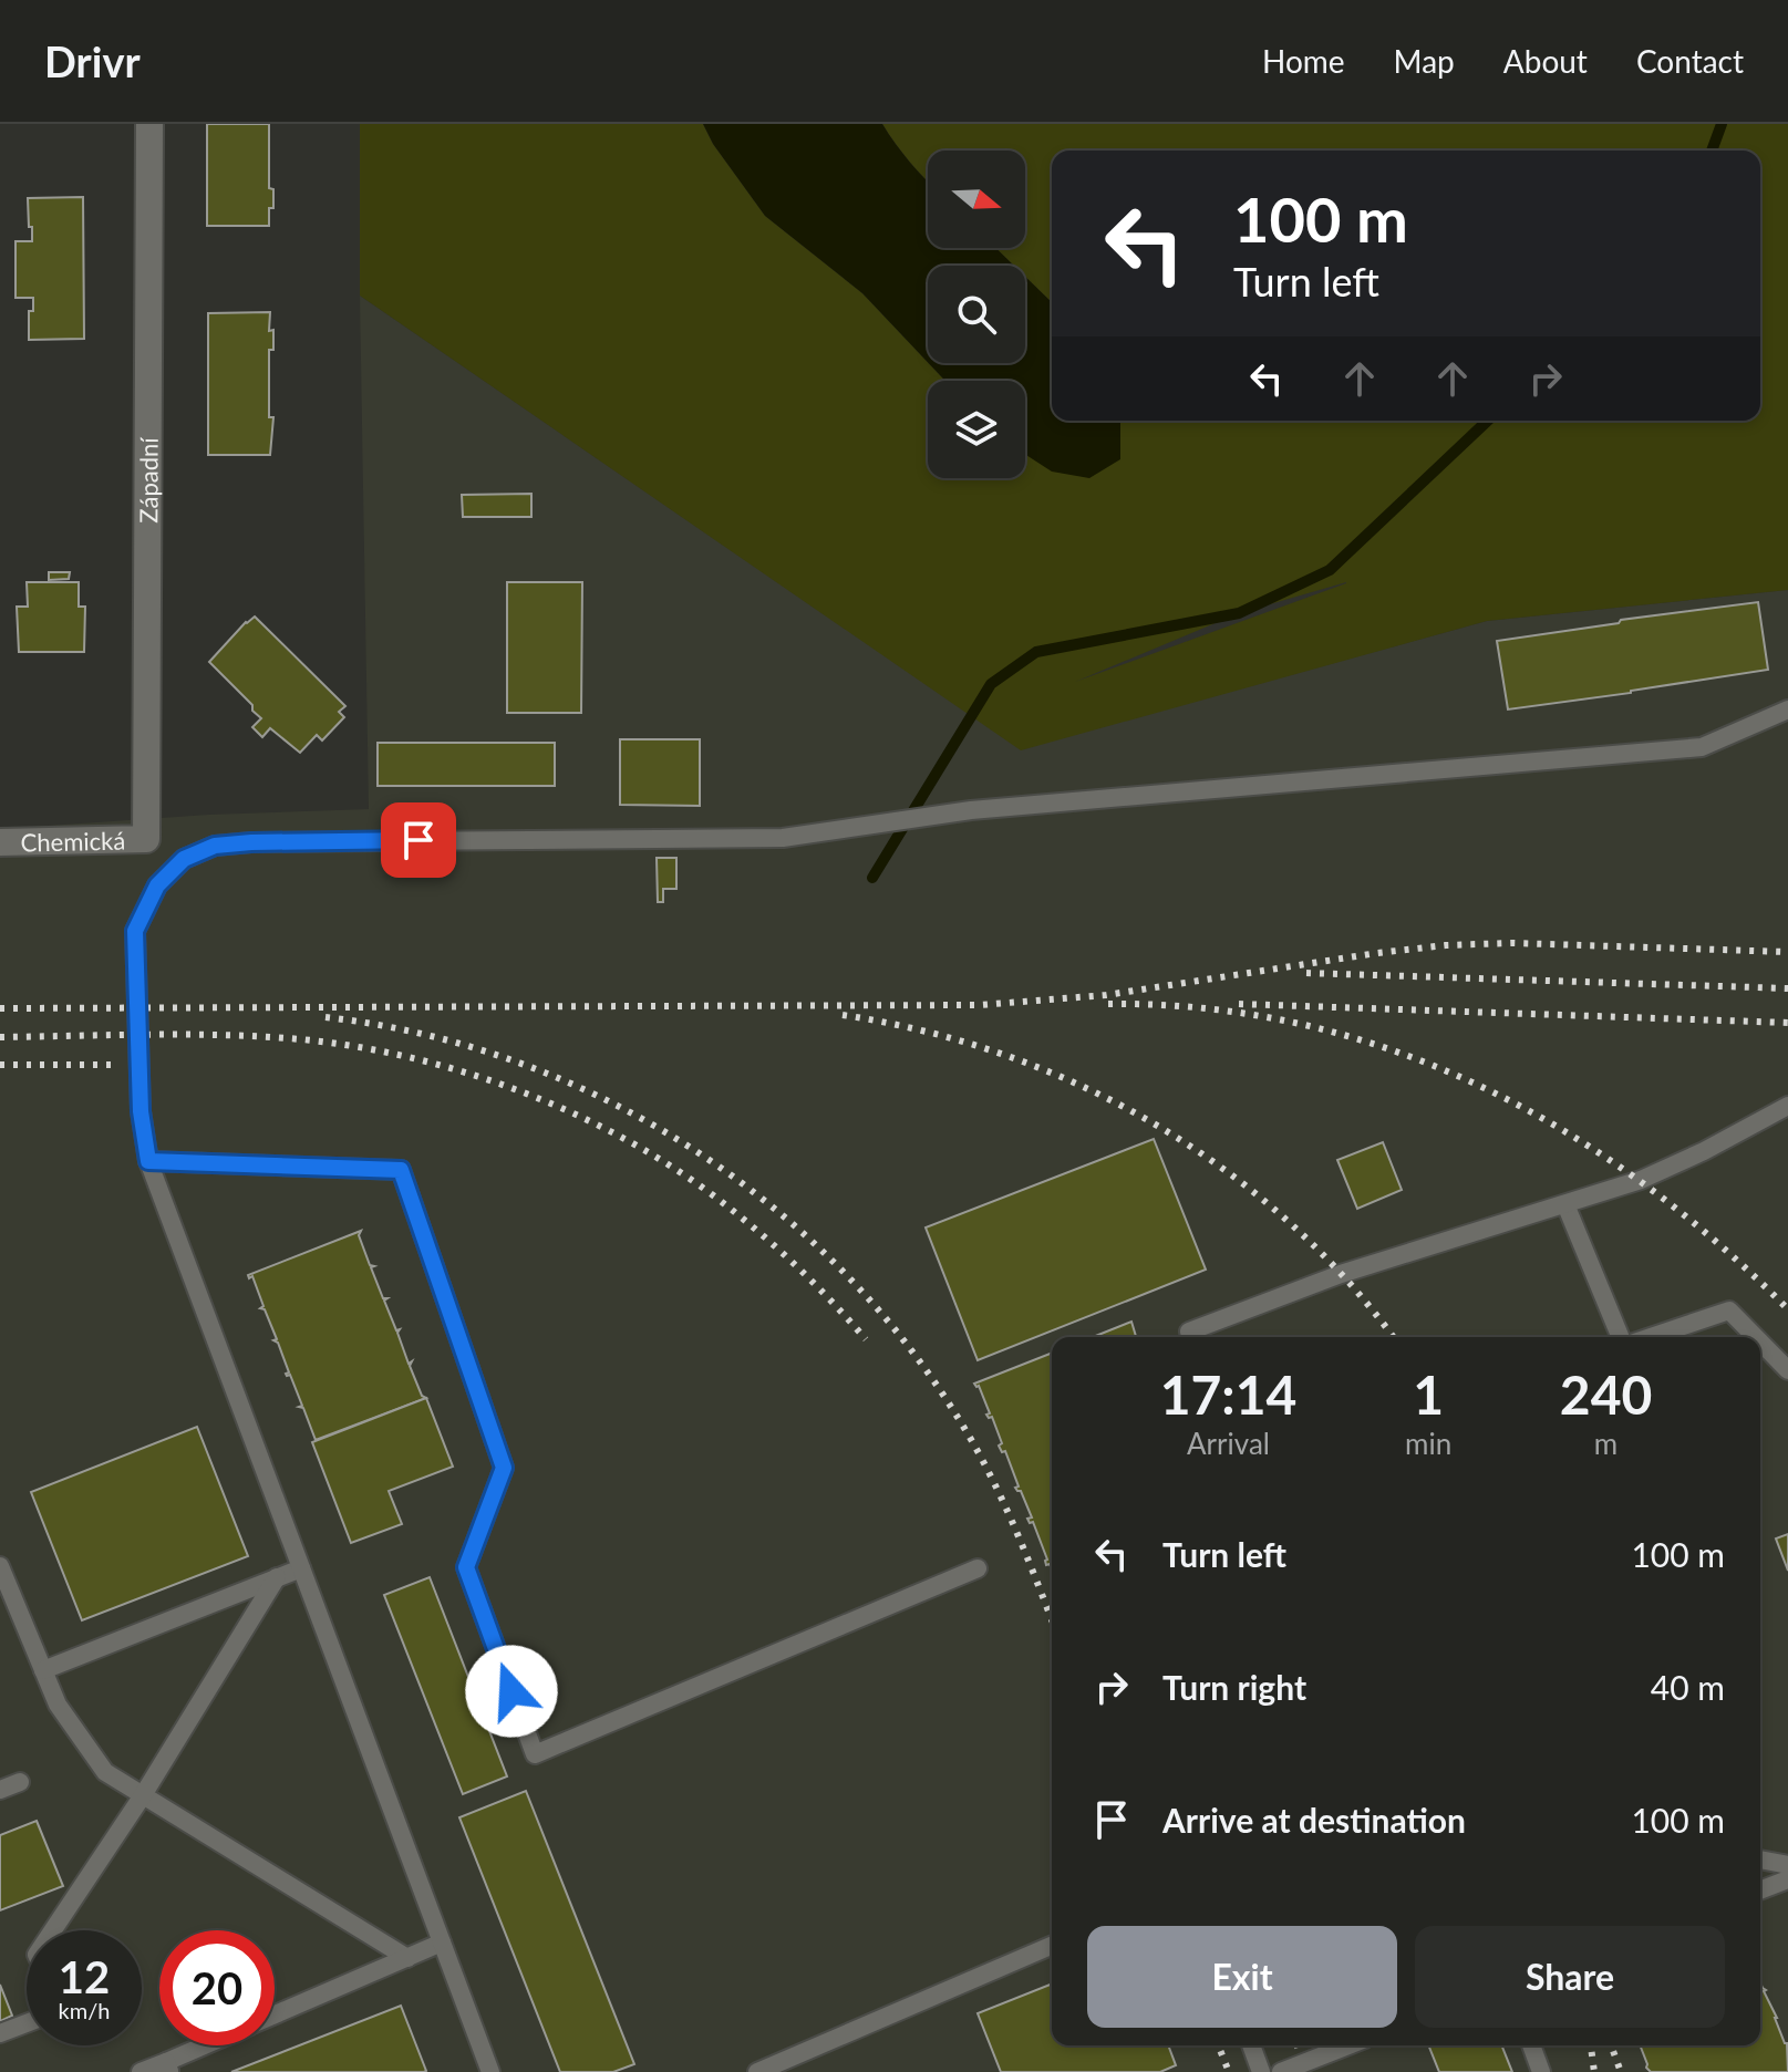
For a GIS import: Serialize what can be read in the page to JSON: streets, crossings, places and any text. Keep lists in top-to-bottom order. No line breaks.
{"streets":{"street":["Západní","Chemická"]},"crossings":[["Západní","Chemická"]],"north":"right","page":{"header":"Drivr","nav":["Home","Map","About","Contact"],"turn":["100 m","Turn left"],"eta":["17:14","Arrival","1","min","240","m"],"list":[{"name":"Turn left","value":"100 m"},{"name":"Turn right","value":"40 m"},{"name":"Arrive at destination","value":"100 m"}],"buttons":["Exit","Share"],"speed":"12 km/h","limit":"20"}}
